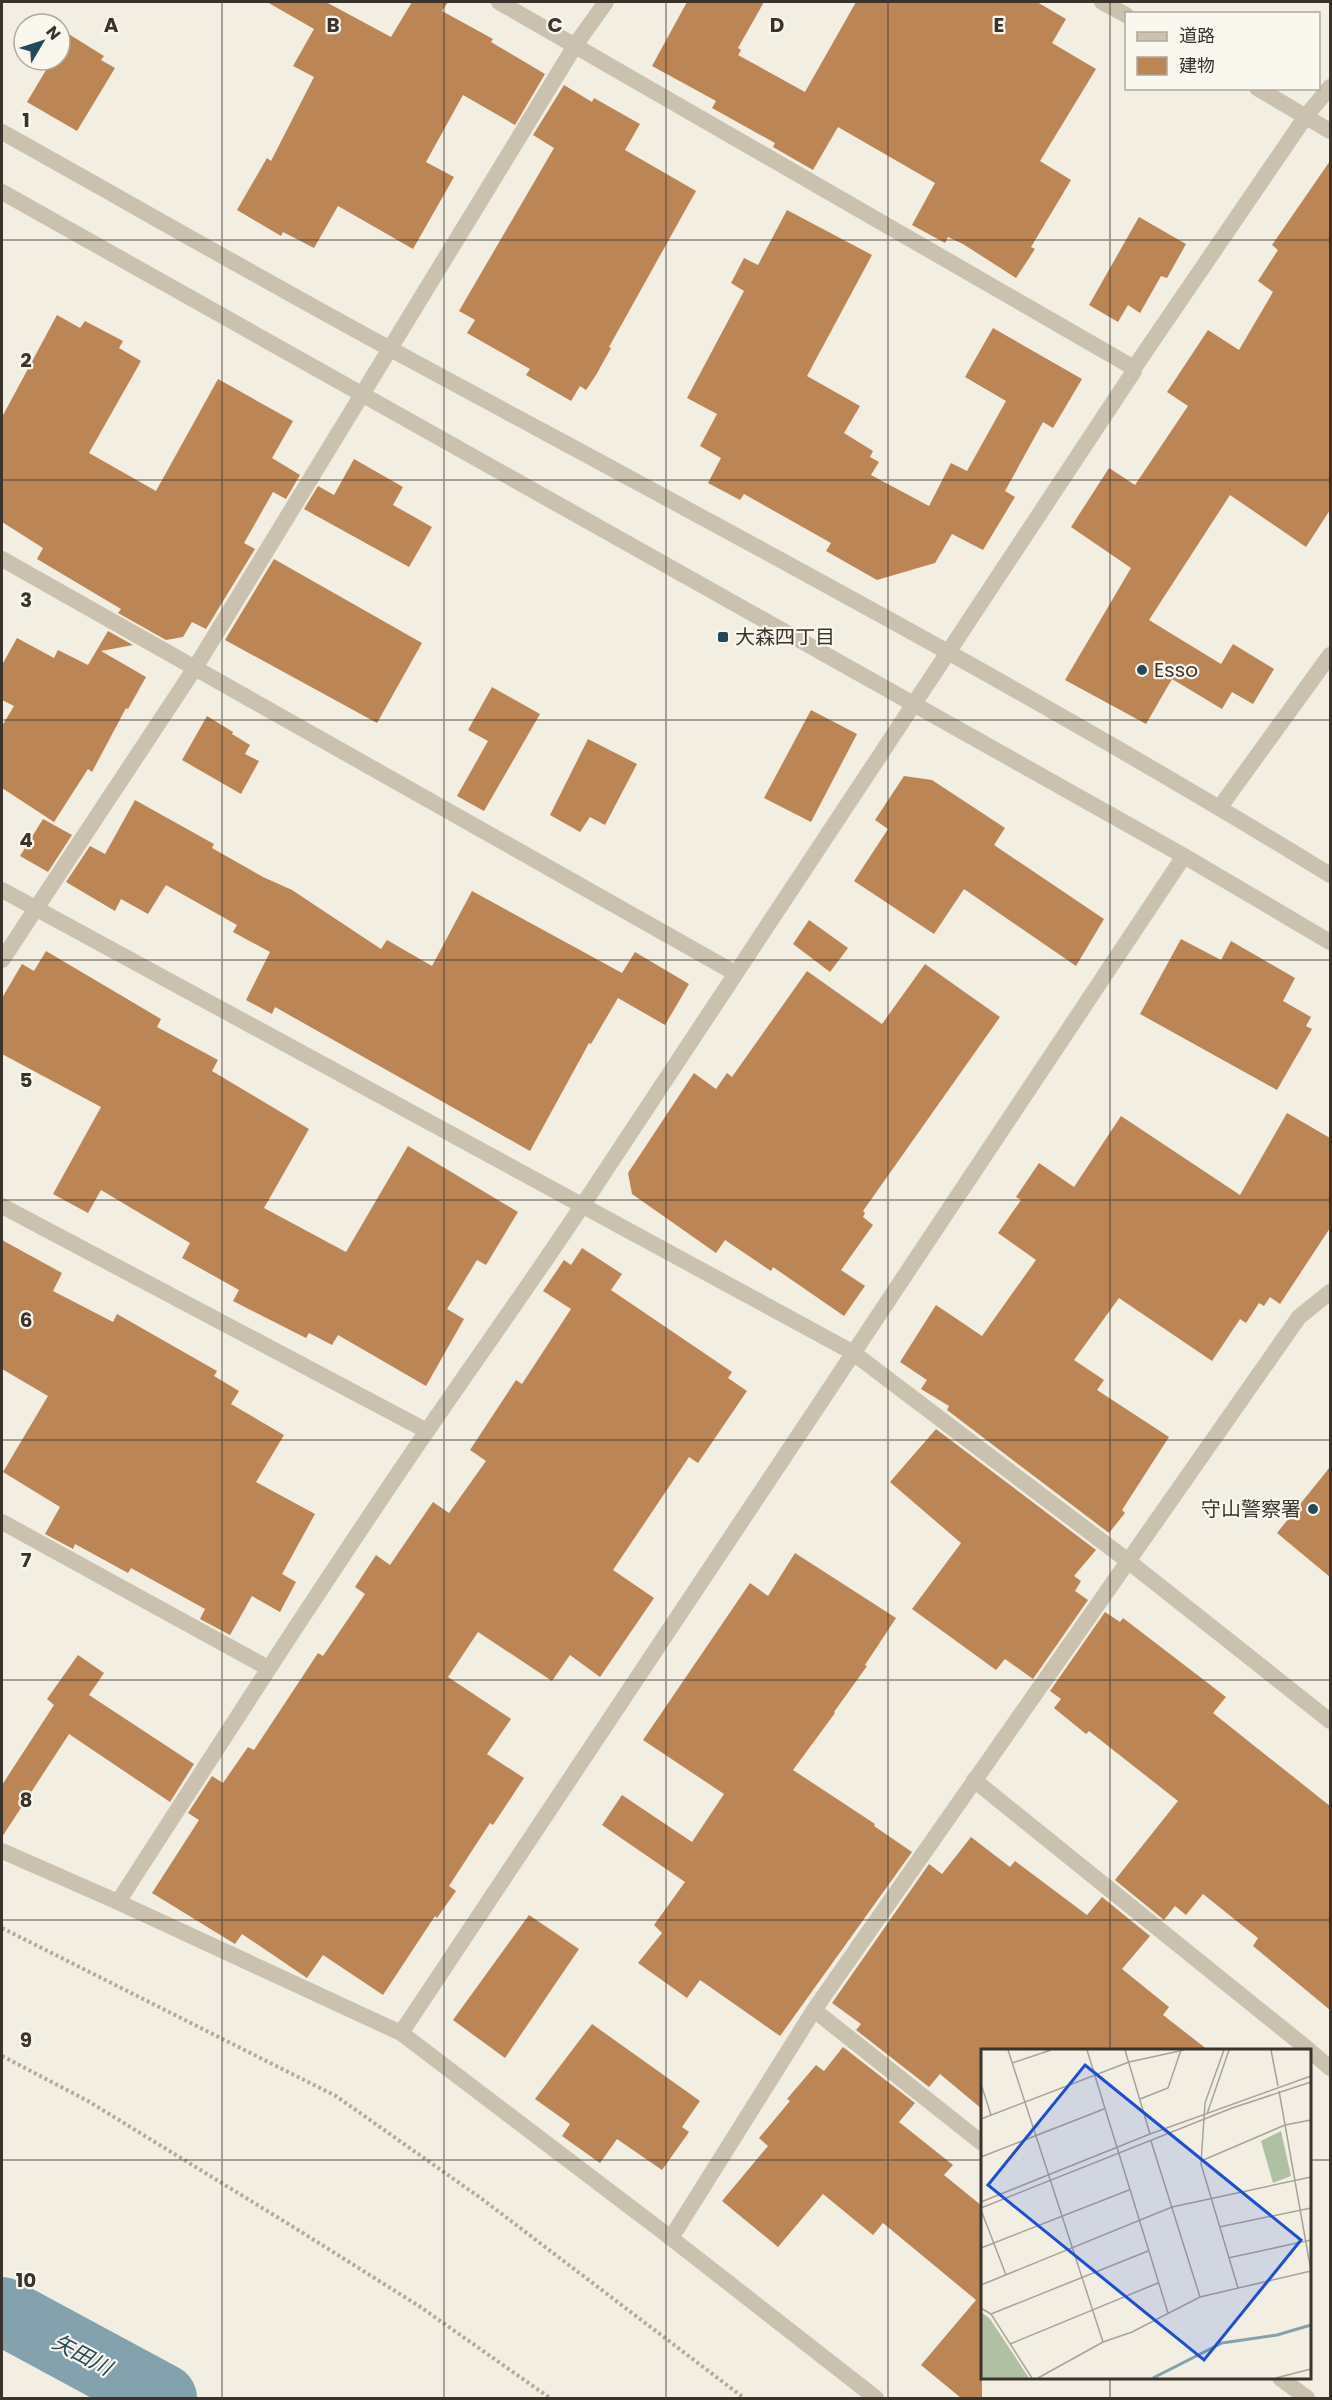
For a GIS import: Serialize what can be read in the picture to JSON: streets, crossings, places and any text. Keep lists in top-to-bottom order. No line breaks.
{"water":["矢田川"],"places":{"transit":["大森四丁目"],"other":["Esso","守山警察署"]},"legend":["道路","建物"],"north":"top right","grid":{"columns":["A","B","C","D","E"],"rows":["1","2","3","4","5","6","7","8","9","10"]}}
